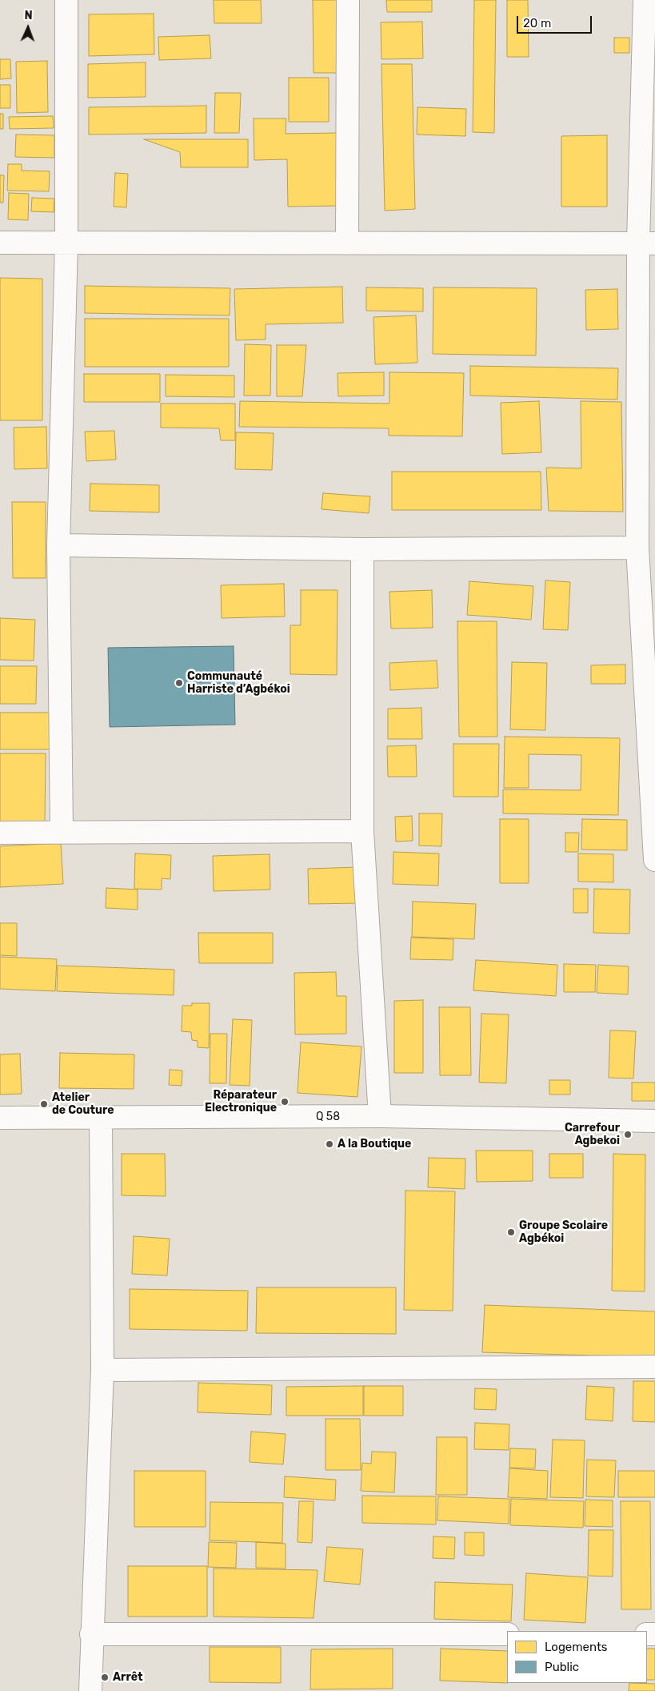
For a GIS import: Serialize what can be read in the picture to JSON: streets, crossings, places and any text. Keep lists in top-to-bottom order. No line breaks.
{"streets":{"street":["Q 58"]},"places":["Communauté Harriste d’Agbékoi","Réparateur Electronique","Atelier de Couture","Carrefour Agbekoi","A la Boutique","Groupe Scolaire Agbékoi","Arrêt"],"legend":["Logements","Public"],"scale_bar":"20 m","north":"top"}
